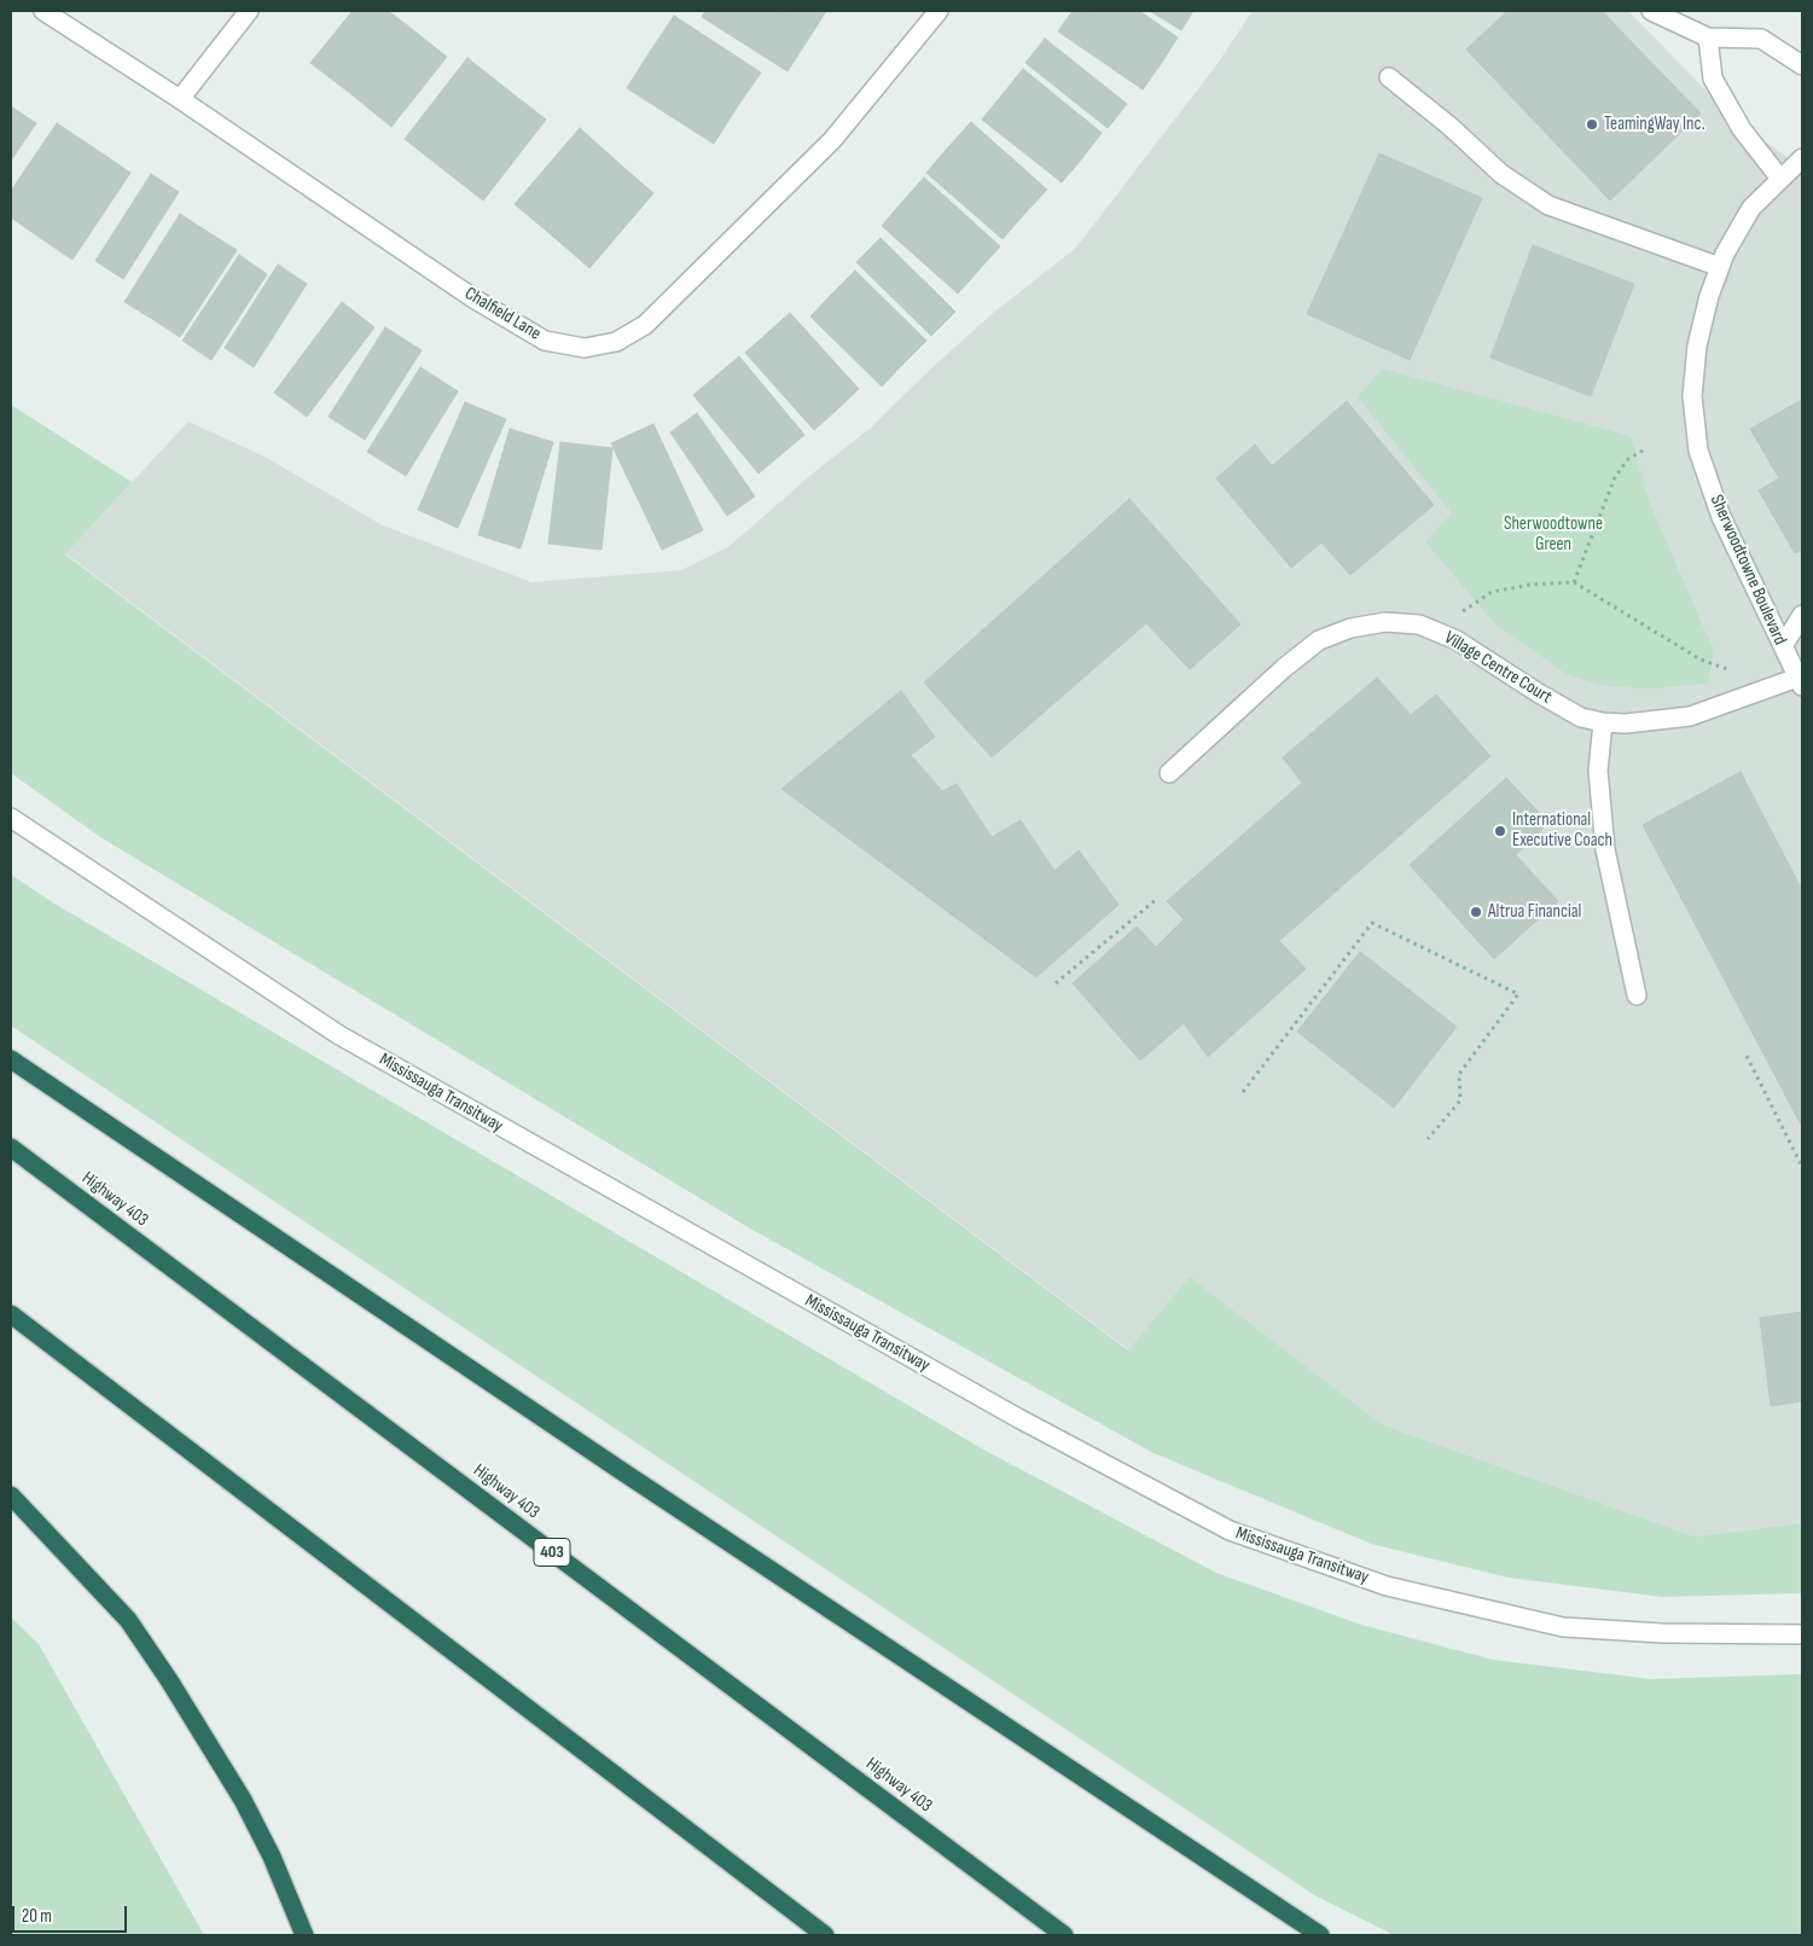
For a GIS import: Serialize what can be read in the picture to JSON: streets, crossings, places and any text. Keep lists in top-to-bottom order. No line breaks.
{"streets":{"highway":["Highway 403","403"],"street":["Chalfield Lane","Sherwoodtowne Boulevard","Village Centre Court","Mississauga Transitway"]},"crossings":[["Sherwoodtowne Boulevard","Village Centre Court"]],"parks":["Sherwoodtowne Green"],"places":["TeamingWay Inc.","International Executive Coach","Altrua Financial"],"scale_bar":"20 m"}
